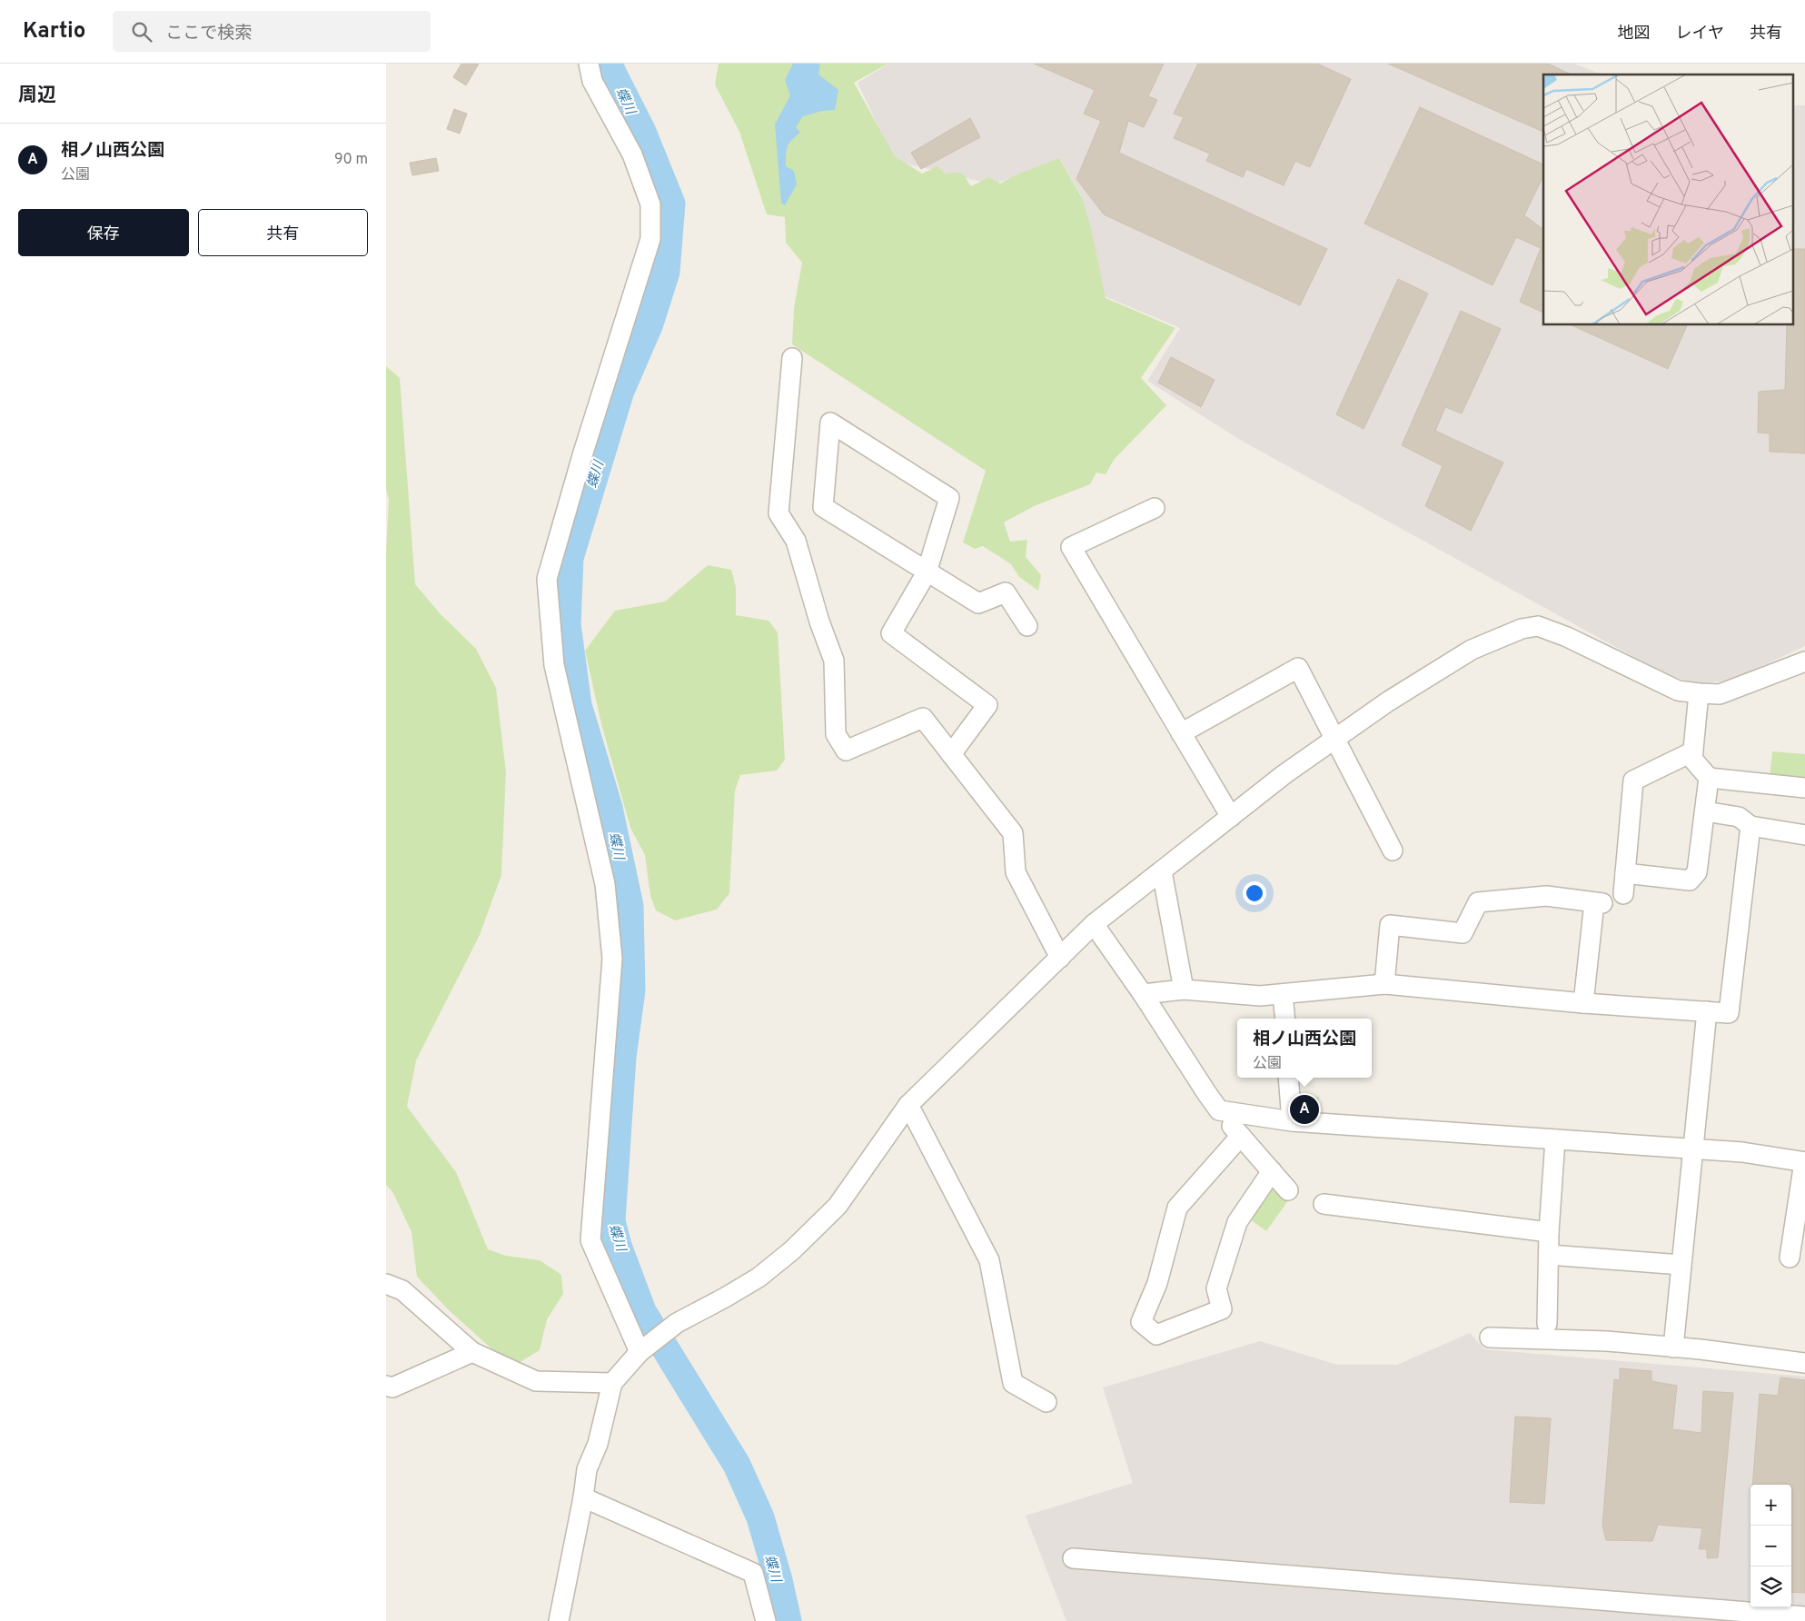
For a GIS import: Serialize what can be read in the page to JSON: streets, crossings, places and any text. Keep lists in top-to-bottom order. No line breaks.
{"water":["蝶川"],"page":{"header":"Kartio","search":"ここで検索","nav":["地図","レイヤ","共有"],"heading":"周辺","list":[{"mark":"A","name":"相ノ山西公園","note":"公園","value":"90 m"}],"buttons":["保存","共有"],"popup":["相ノ山西公園","公園"],"pins":"A","map_buttons":["+","−"]}}
